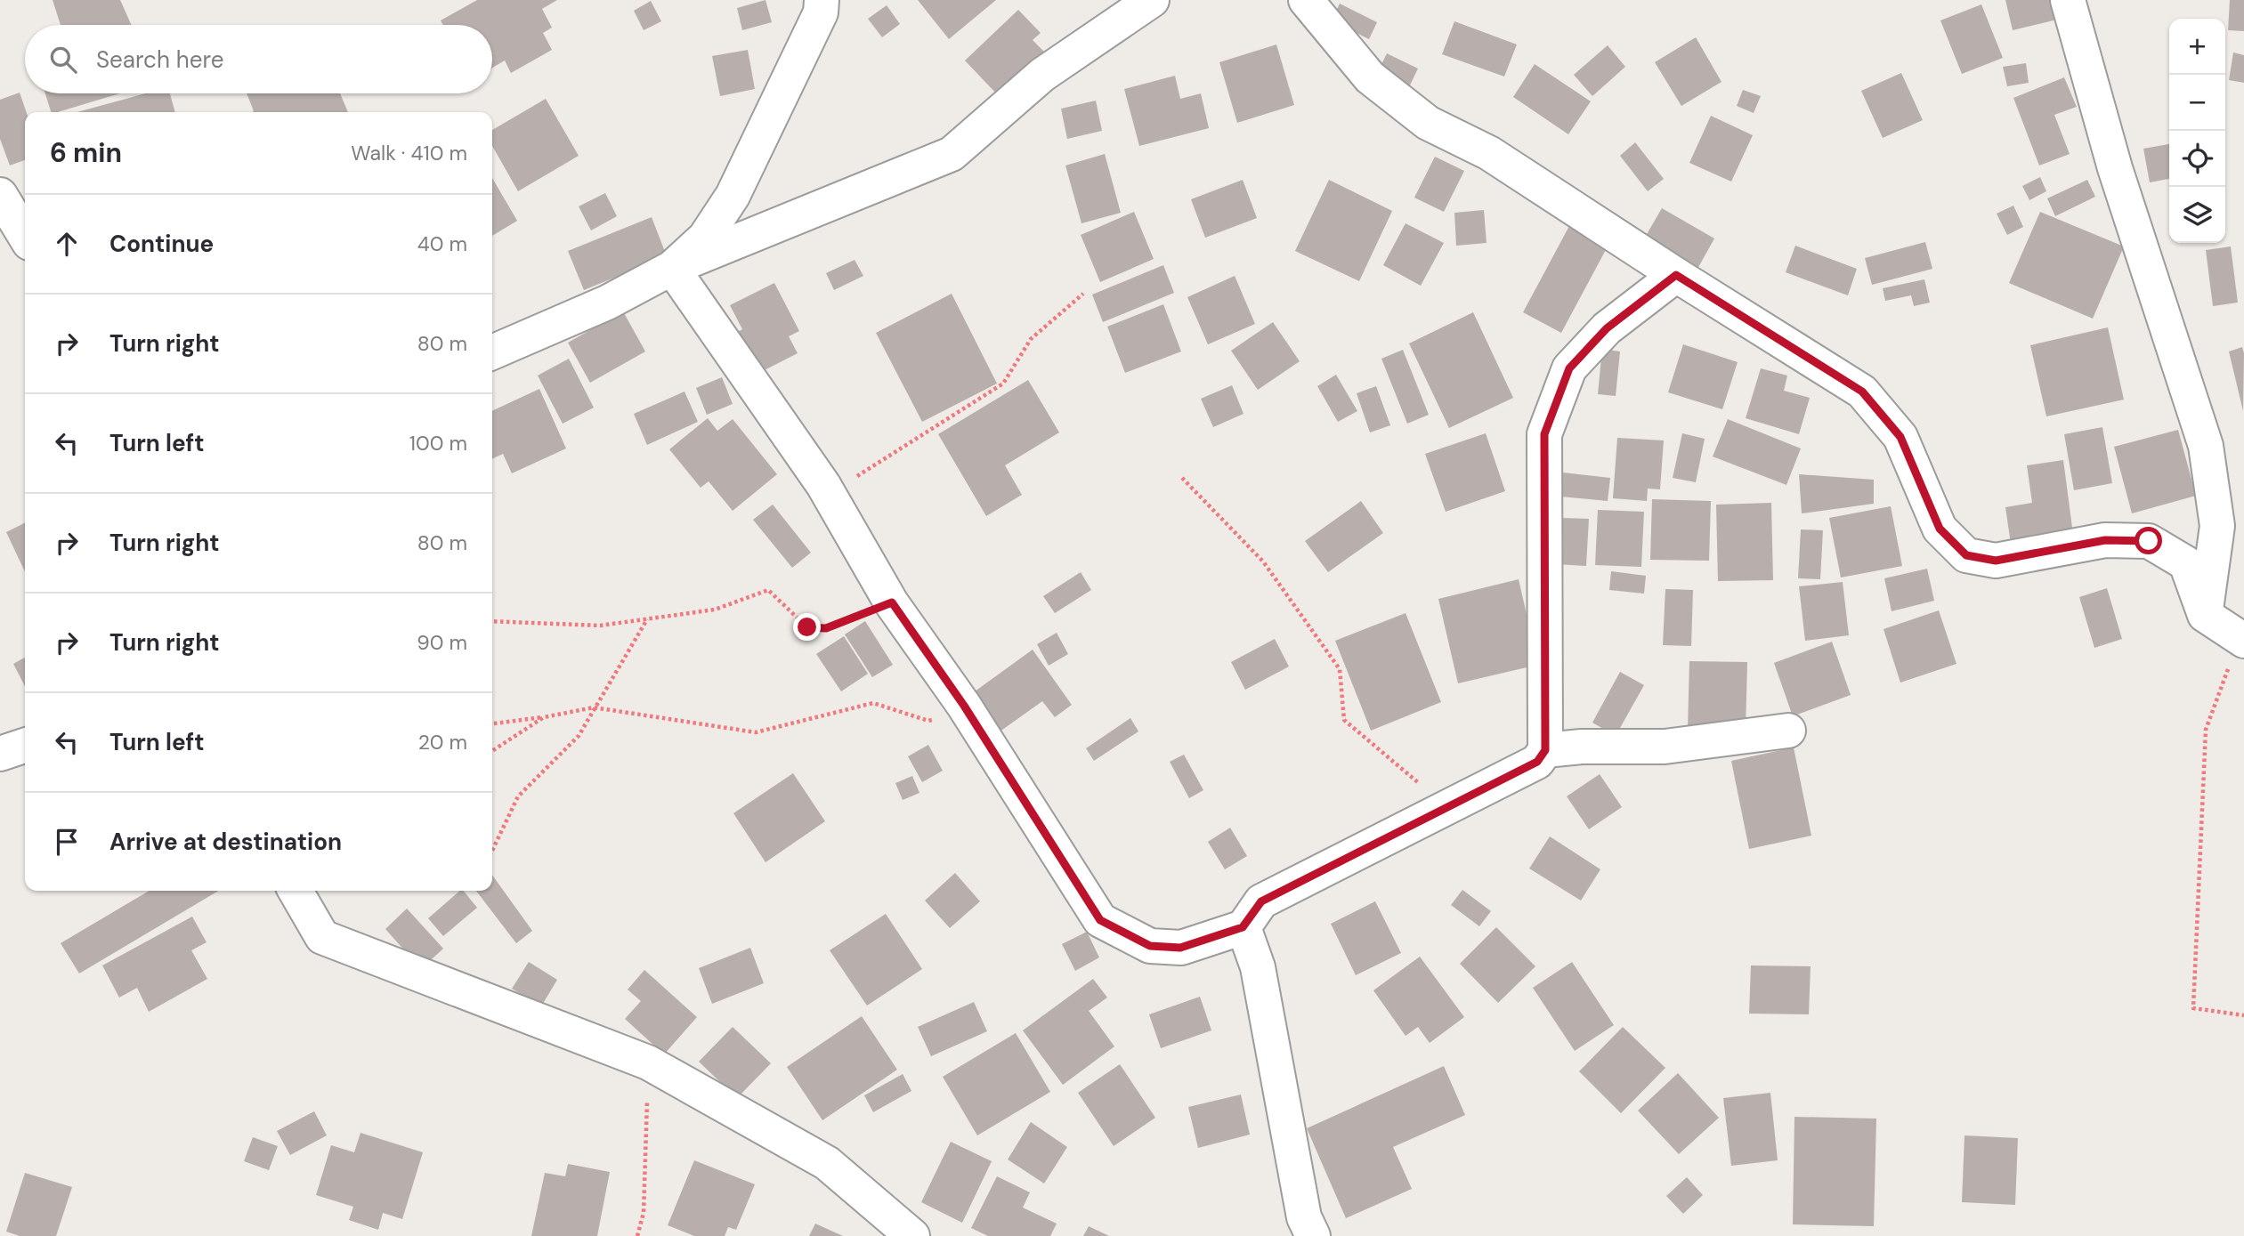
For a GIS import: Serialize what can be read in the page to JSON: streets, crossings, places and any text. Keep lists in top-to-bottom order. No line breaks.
{"page":{"map_buttons":["+","−"],"search":"Search here","heading":["6 min","Walk · 410 m"],"list":[["Continue","40 m"],["Turn right","80 m"],["Turn left","100 m"],["Turn right","80 m"],["Turn right","90 m"],["Turn left","20 m"],"Arrive at destination"]}}
